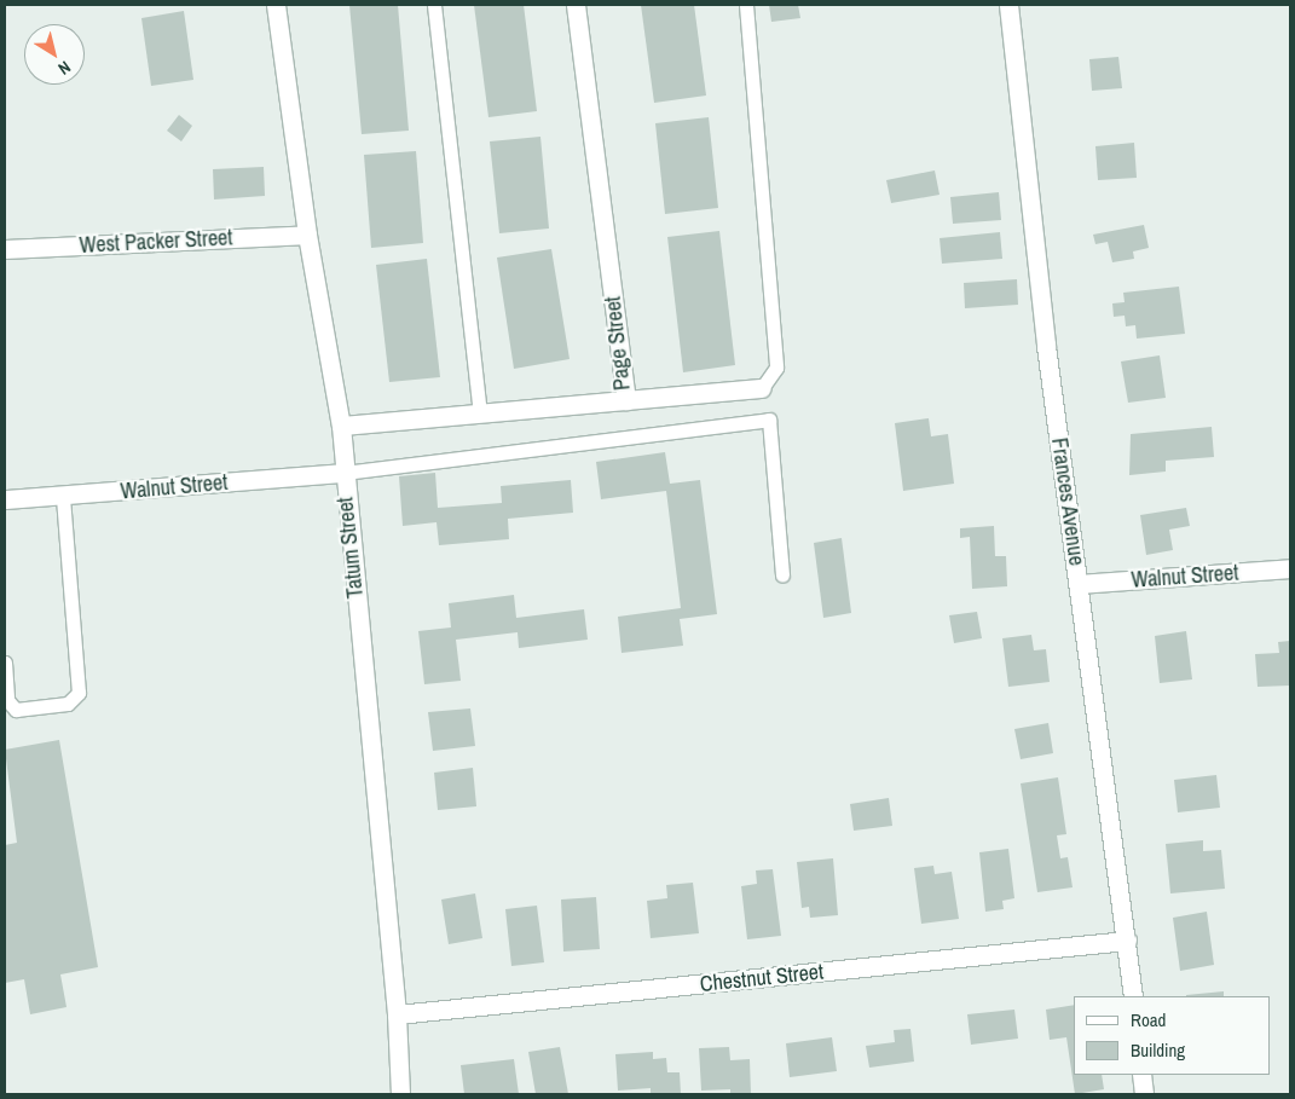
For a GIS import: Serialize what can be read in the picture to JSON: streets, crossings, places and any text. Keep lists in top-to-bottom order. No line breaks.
{"streets":{"street":["West Packer Street","Page Street","Walnut Street","Frances Avenue","Tatum Street","Chestnut Street"]},"crossings":[["West Packer Street","Tatum Street"],["Page Street","Tatum Street"],["Walnut Street","Frances Avenue"],["Walnut Street","Tatum Street"],["Frances Avenue","Chestnut Street"],["Tatum Street","Chestnut Street"]],"legend":["Road","Building"],"north":"bottom right"}
